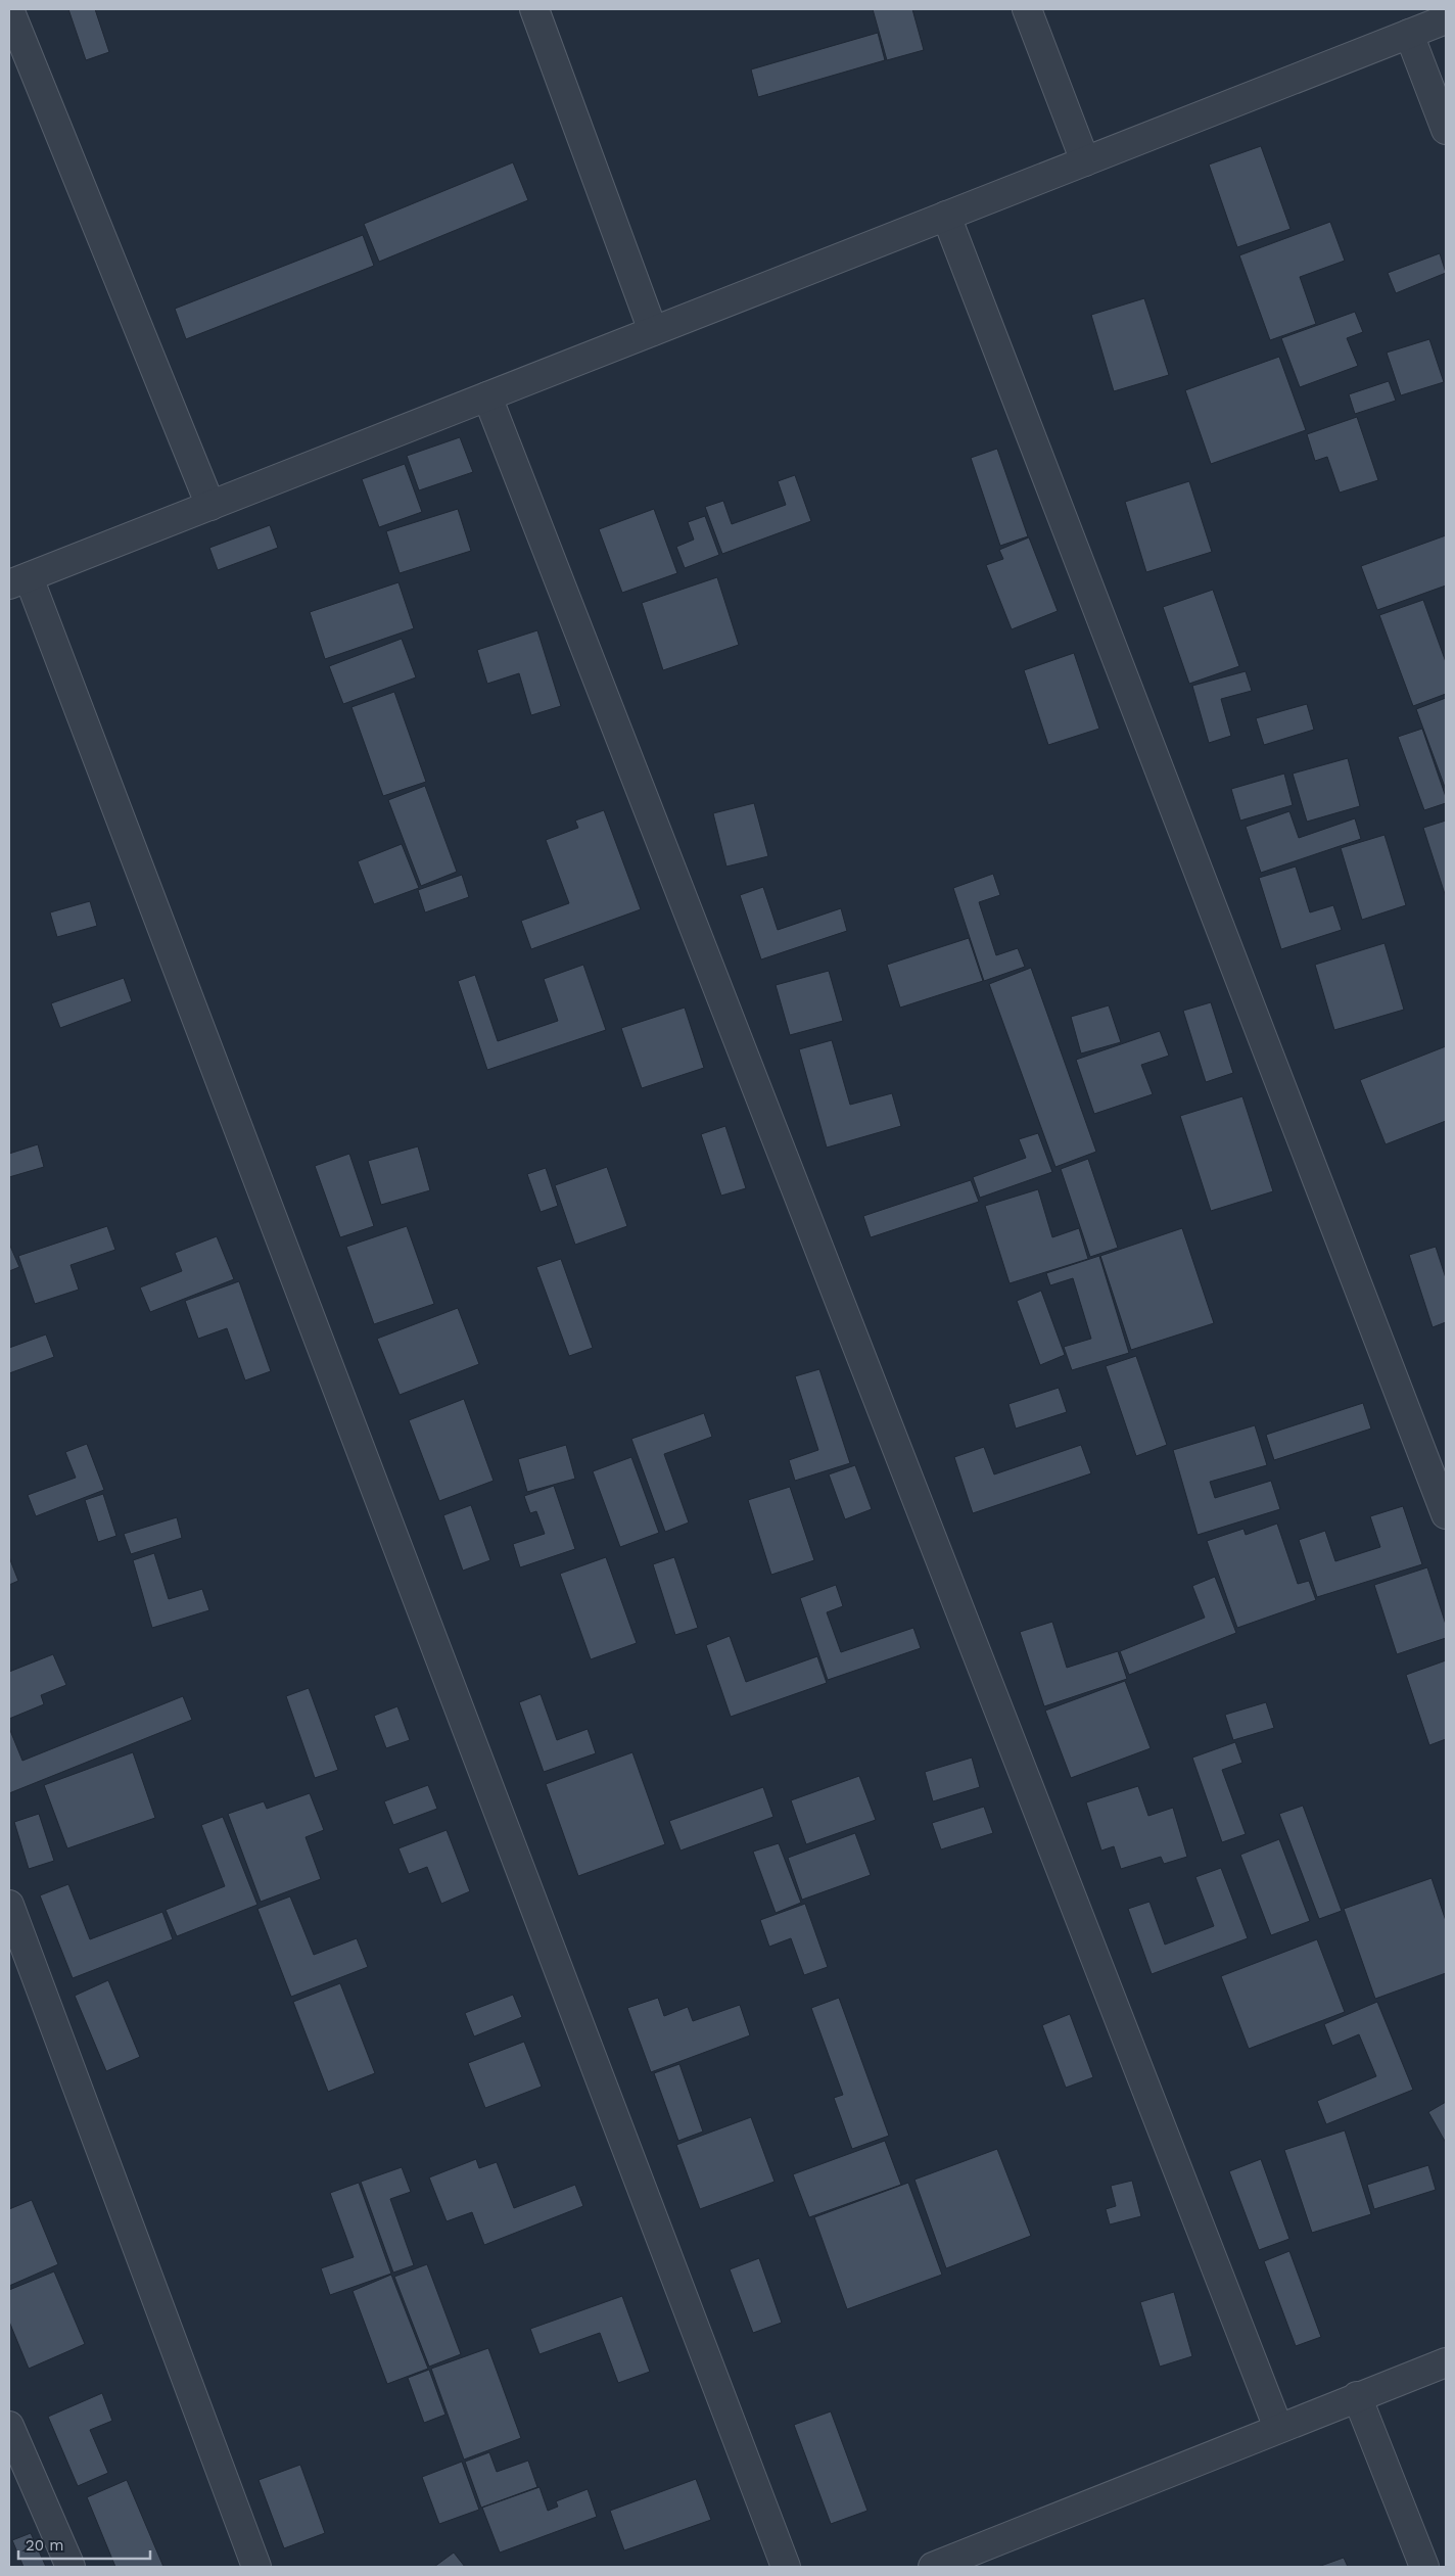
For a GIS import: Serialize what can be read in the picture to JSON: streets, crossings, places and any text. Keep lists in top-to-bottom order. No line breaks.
{"scale_bar":"20 m"}
